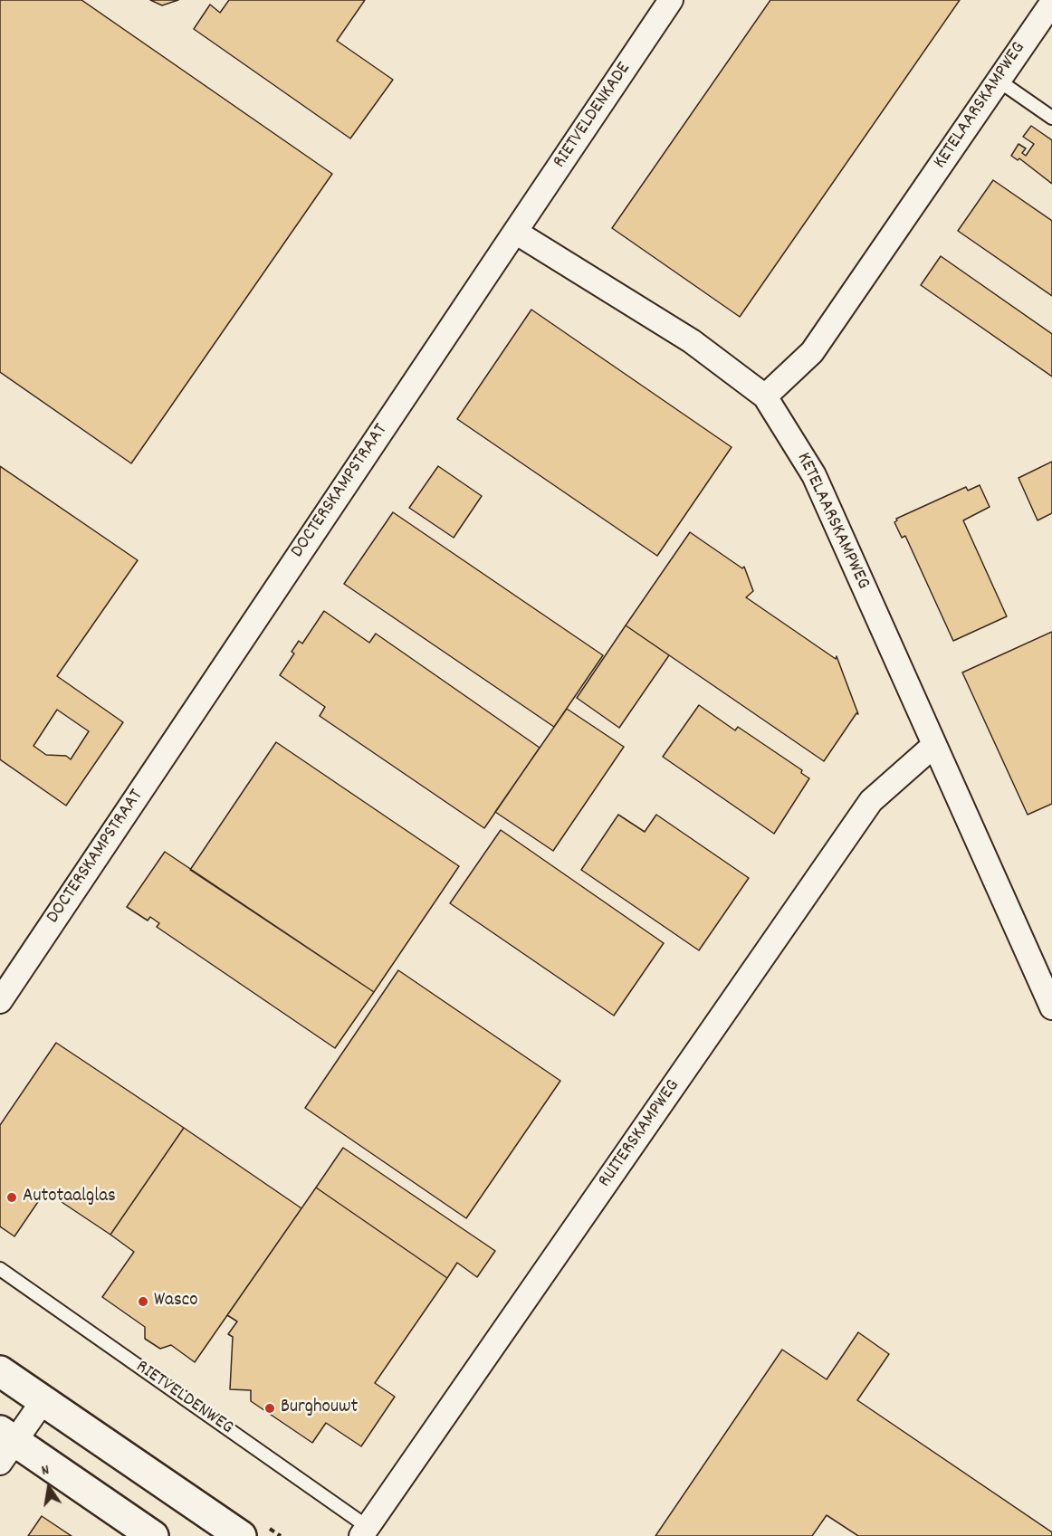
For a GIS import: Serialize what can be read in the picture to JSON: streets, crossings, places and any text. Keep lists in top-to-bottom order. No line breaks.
{"streets":{"street":["KETELAARSKAMPWEG","RIETVELDENKADE","DOCTERSKAMPSTRAAT","RUITERSKAMPWEG"],"lane":["RIETVELDENWEG"]},"crossings":[["KETELAARSKAMPWEG","RUITERSKAMPWEG"],["RIETVELDENKADE","DOCTERSKAMPSTRAAT"],["RUITERSKAMPWEG","RIETVELDENWEG"]],"places":["Autotaalglas","Wasco","Burghouwt"],"north":"top"}
